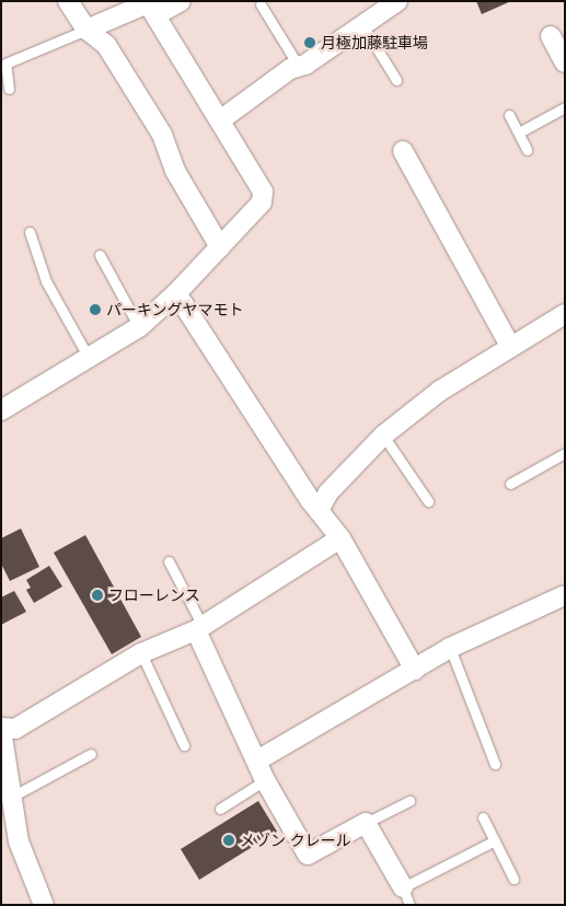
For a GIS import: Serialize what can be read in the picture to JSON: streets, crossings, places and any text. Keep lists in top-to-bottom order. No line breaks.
{"places":["月極加藤駐車場","パーキングヤマモト","フローレンス","メゾン クレール"]}
